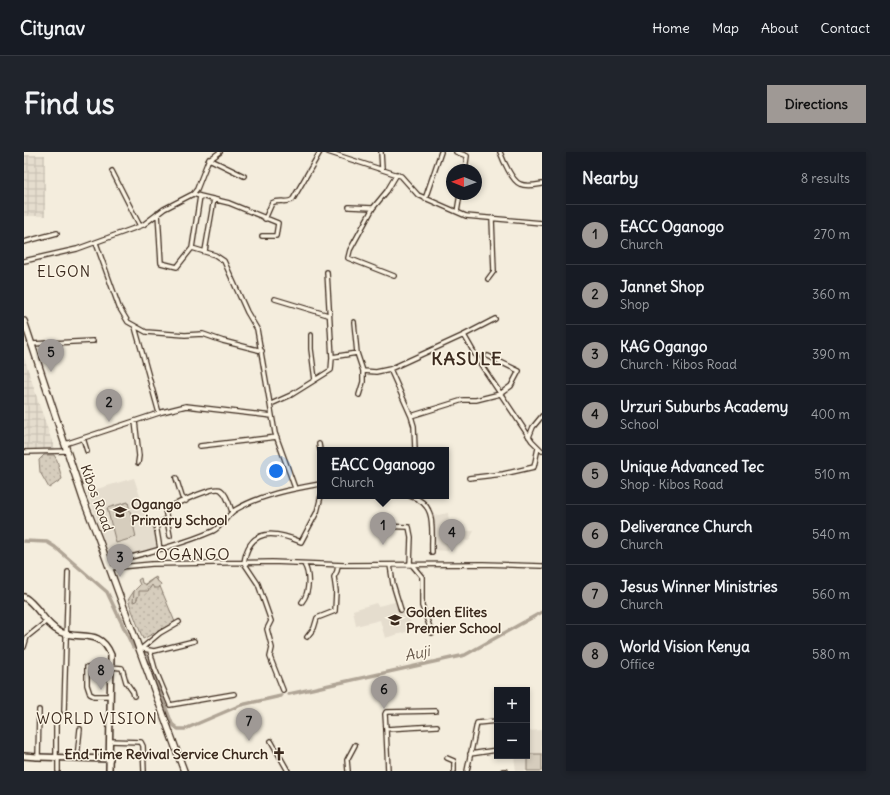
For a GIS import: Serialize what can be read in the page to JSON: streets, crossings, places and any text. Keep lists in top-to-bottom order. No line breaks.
{"streets":{"main road":["Kibos Road"]},"districts":["ELGON","KASULE","OGANGO","WORLD VISION"],"water":["Auji"],"places":{"school or university":["Ogango Primary School","Golden Elites Premier School"],"church":["End Time Revival Service Church"]},"north":"left","page":{"header":"Citynav","nav":["Home","Map","About","Contact"],"buttons":"Directions","title":"Find us","heading":["Nearby","8 results"],"list":[{"mark":"1","name":"EACC Oganogo","note":"Church","value":"270 m"},{"mark":"2","name":"Jannet Shop","note":"Shop","value":"360 m"},{"mark":"3","name":"KAG Ogango","note":"Church · Kibos Road","value":"390 m"},{"mark":"4","name":"Urzuri Suburbs Academy","note":"School","value":"400 m"},{"mark":"5","name":"Unique Advanced Tec","note":"Shop · Kibos Road","value":"510 m"},{"mark":"6","name":"Deliverance Church","note":"Church","value":"540 m"},{"mark":"7","name":"Jesus Winner Ministries","note":"Church","value":"560 m"},{"mark":"8","name":"World Vision Kenya","note":"Office","value":"580 m"}],"pins":["5","2","1","4","3","8","6","7"],"popup":["EACC Oganogo","Church"],"map_buttons":["+","−"]}}
